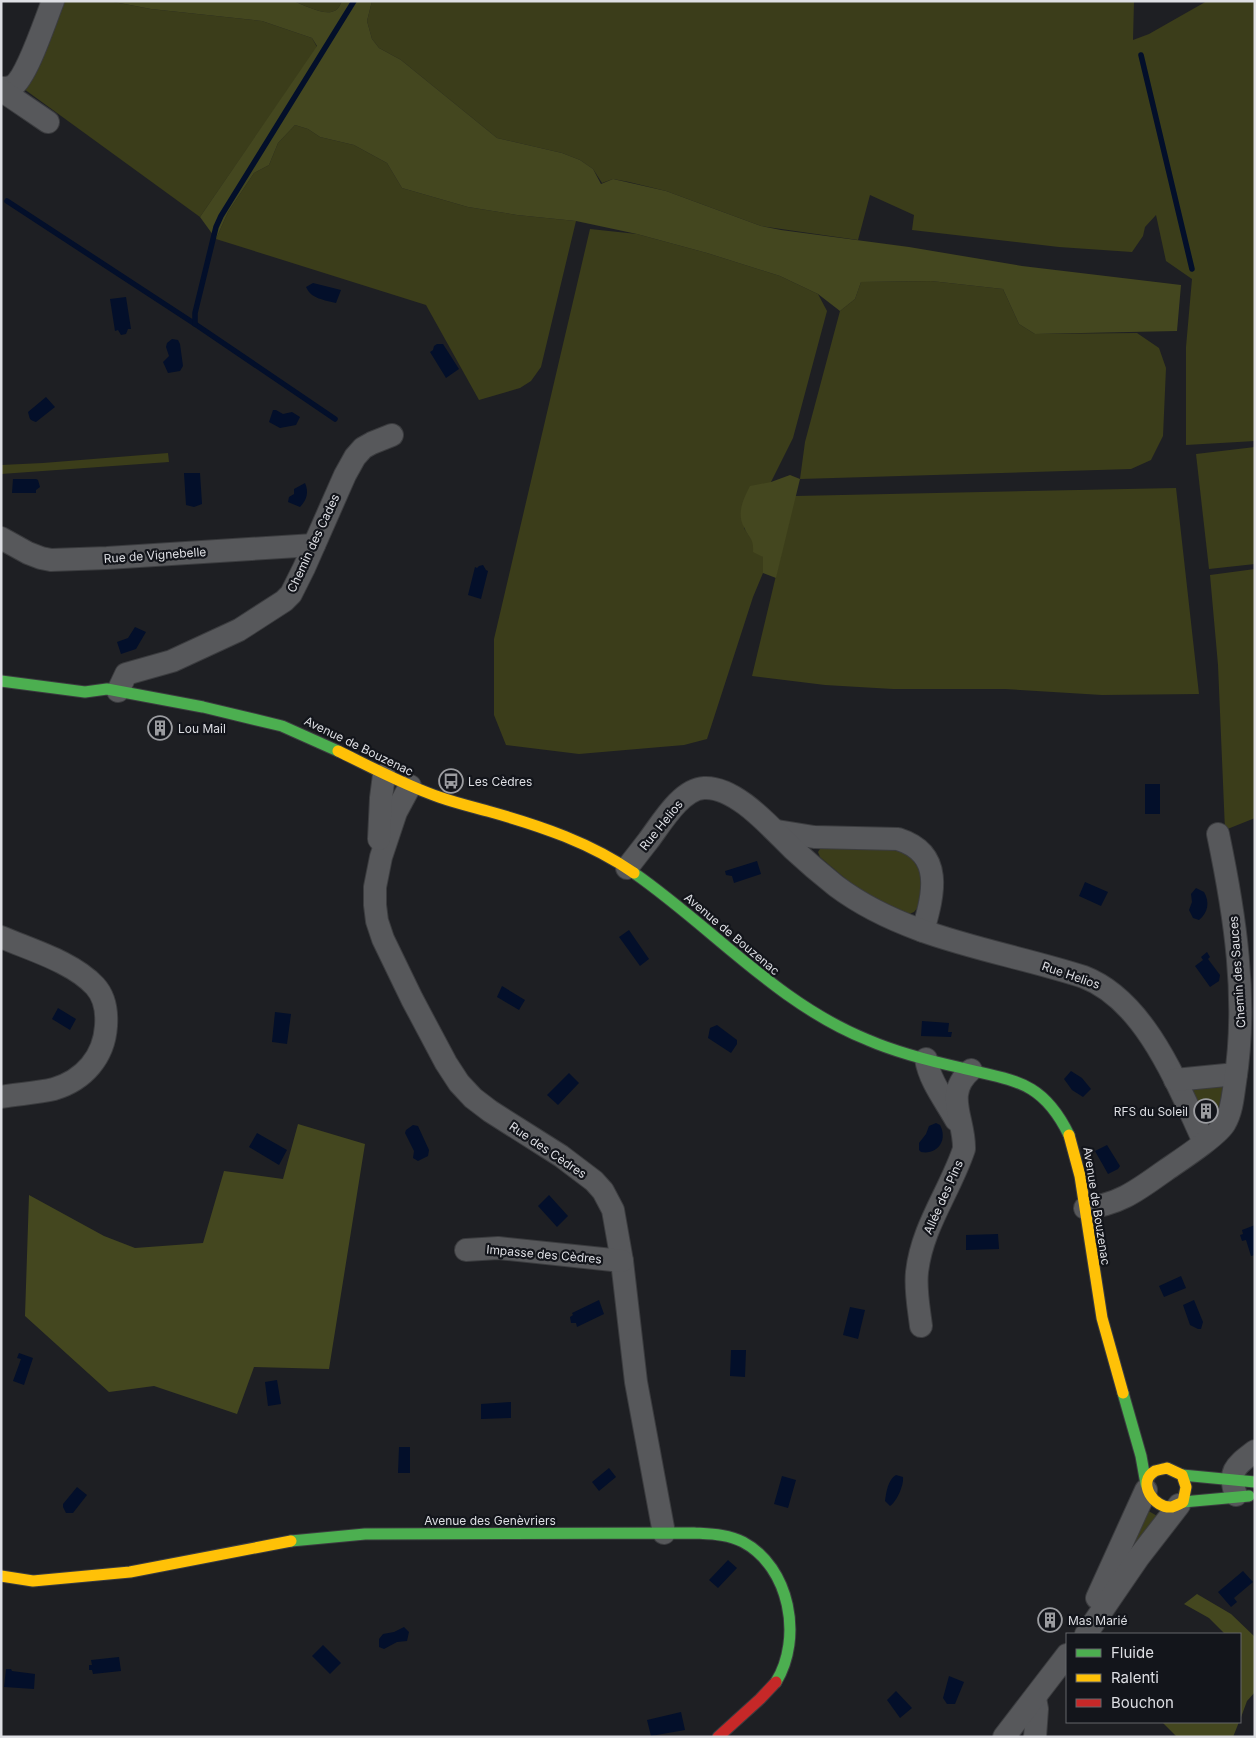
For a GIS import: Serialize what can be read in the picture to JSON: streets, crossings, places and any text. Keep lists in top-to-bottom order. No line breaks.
{"streets":{"street":["Chemin des Cades","Rue de Vignebelle","Avenue de Bouzenac","Rue Helios","Chemin des Sauces","Rue des Cèdres","Allée des Pins","Impasse des Cèdres","Avenue des Genèvriers"]},"crossings":[["Chemin des Cades","Rue de Vignebelle"],["Chemin des Cades","Avenue de Bouzenac"],["Avenue de Bouzenac","Rue Helios"],["Avenue de Bouzenac","Chemin des Sauces"],["Avenue de Bouzenac","Rue des Cèdres"],["Avenue de Bouzenac","Allée des Pins"],["Rue Helios","Chemin des Sauces"],["Rue des Cèdres","Impasse des Cèdres"],["Rue des Cèdres","Avenue des Genèvriers"]],"places":{"building":["Lou Mail","RFS du Soleil","Mas Marié"],"bus stop":["Les Cèdres"]},"legend":["Fluide","Ralenti","Bouchon"]}
